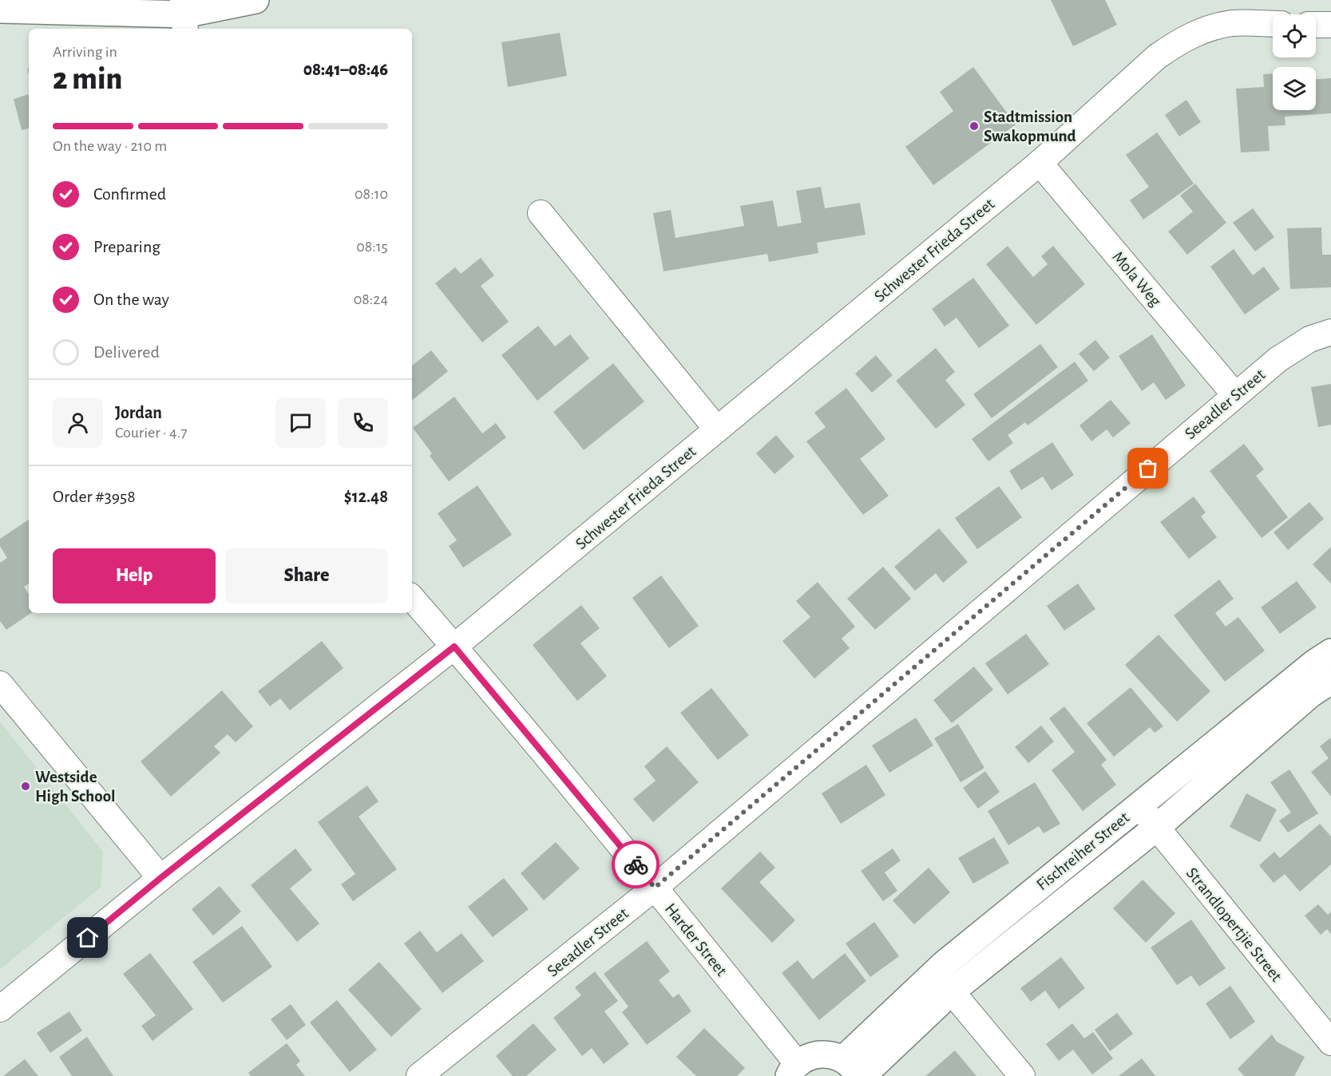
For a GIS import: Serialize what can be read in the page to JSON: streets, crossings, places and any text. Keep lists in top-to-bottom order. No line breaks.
{"streets":{"street":["Schwester Frieda Street","Mola Weg","Seeadler Street","Fischreiher Street","Strandlopertjie Street","Harder Street"]},"crossings":[["Schwester Frieda Street","Mola Weg"],["Schwester Frieda Street","Harder Street"],["Mola Weg","Seeadler Street"],["Seeadler Street","Harder Street"],["Fischreiher Street","Strandlopertjie Street"]],"places":["Stadtmission Swakopmund","Westside High School"],"page":{"heading":["2 min","Arriving in","08:41–08:46"],"panel":["Jordan","Courier · 4.7","Order #3958","$12.48"],"bar":"On the way · 210 m","list":[["Confirmed","08:10"],["Preparing","08:15"],["On the way","08:24"],"Delivered"],"buttons":["Help","Share"]}}
